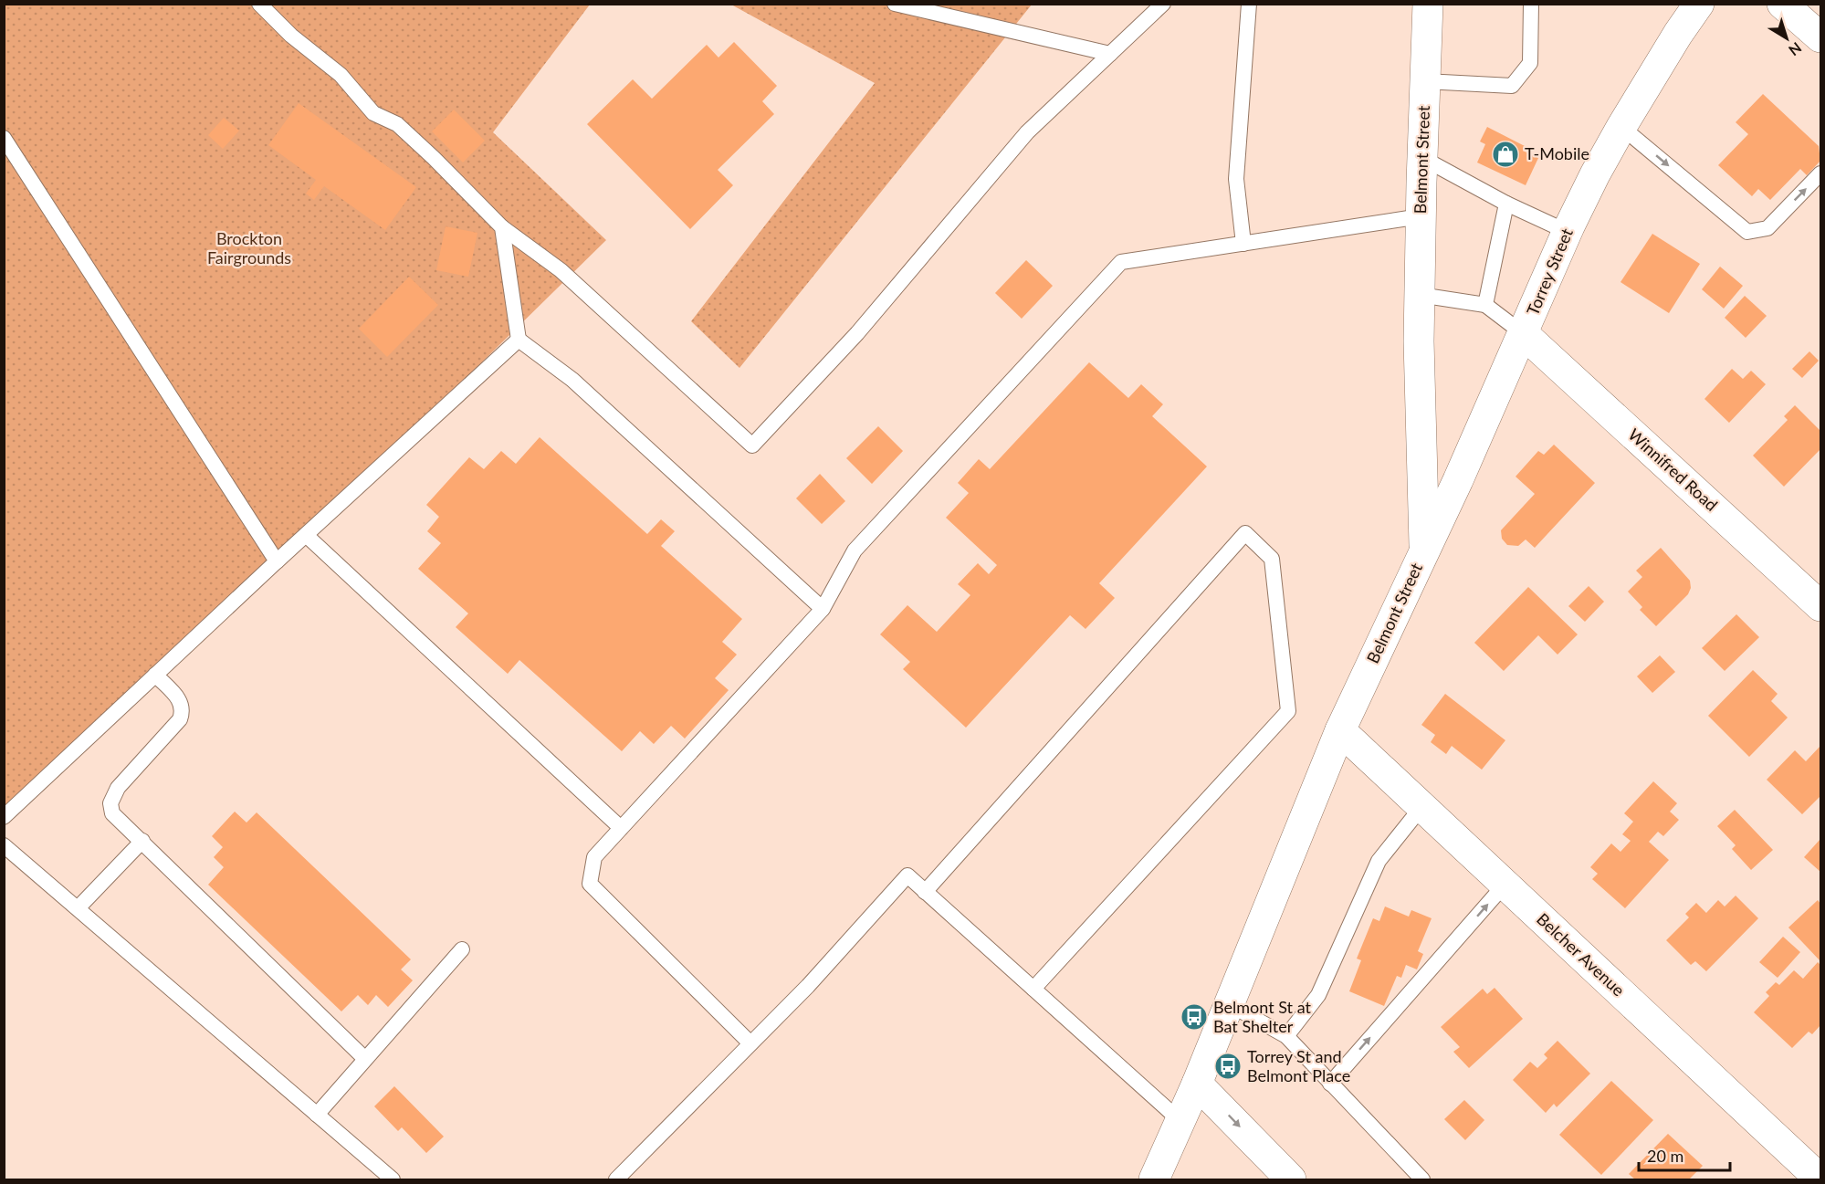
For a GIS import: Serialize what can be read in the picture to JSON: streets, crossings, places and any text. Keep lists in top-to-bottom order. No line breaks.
{"streets":{"main road":["Belmont Street","Torrey Street","Winnifred Road","Belcher Avenue"]},"crossings":[["Belmont Street","Torrey Street"],["Belmont Street","Belcher Avenue"],["Torrey Street","Winnifred Road"]],"parks":["Brockton Fairgrounds"],"places":{"shop":["T-Mobile"],"bus stop":["Belmont St at Bat Shelter","Torrey St and Belmont Place"]},"scale_bar":"20 m","north":"bottom right"}
